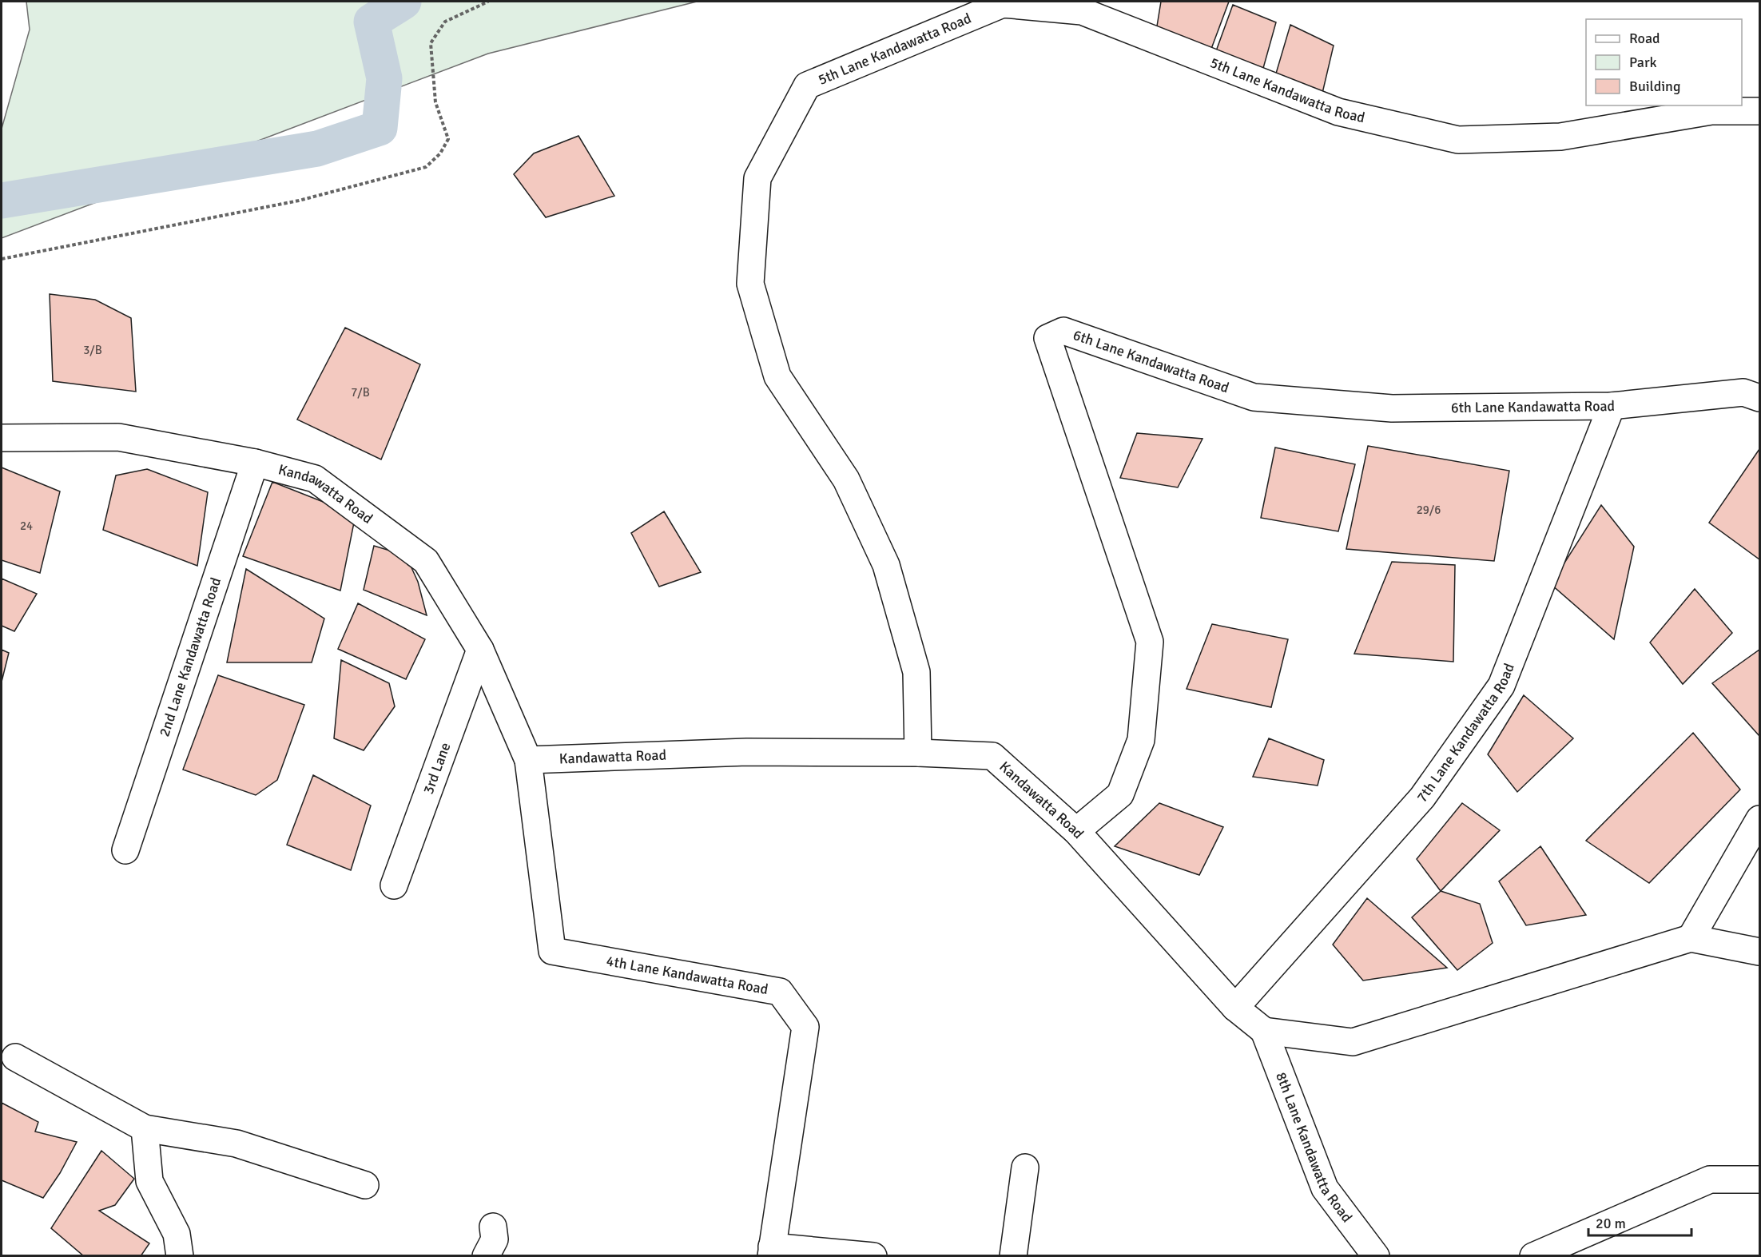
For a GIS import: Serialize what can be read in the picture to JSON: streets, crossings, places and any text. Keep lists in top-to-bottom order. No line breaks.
{"streets":{"street":["5th Lane Kandawatta Road","6th Lane Kandawatta Road","Kandawatta Road","2nd Lane Kandawatta Road","7th Lane Kandawatta Road","3rd Lane","4th Lane Kandawatta Road","8th Lane Kandawatta Road"]},"crossings":[["5th Lane Kandawatta Road","Kandawatta Road"],["6th Lane Kandawatta Road","Kandawatta Road"],["6th Lane Kandawatta Road","7th Lane Kandawatta Road"],["Kandawatta Road","2nd Lane Kandawatta Road"],["Kandawatta Road","7th Lane Kandawatta Road"],["Kandawatta Road","3rd Lane"],["Kandawatta Road","4th Lane Kandawatta Road"],["Kandawatta Road","8th Lane Kandawatta Road"]],"house_numbers":["3/B","7/B","29/6","24"],"legend":["Road","Park","Building"],"scale_bar":"20 m"}
